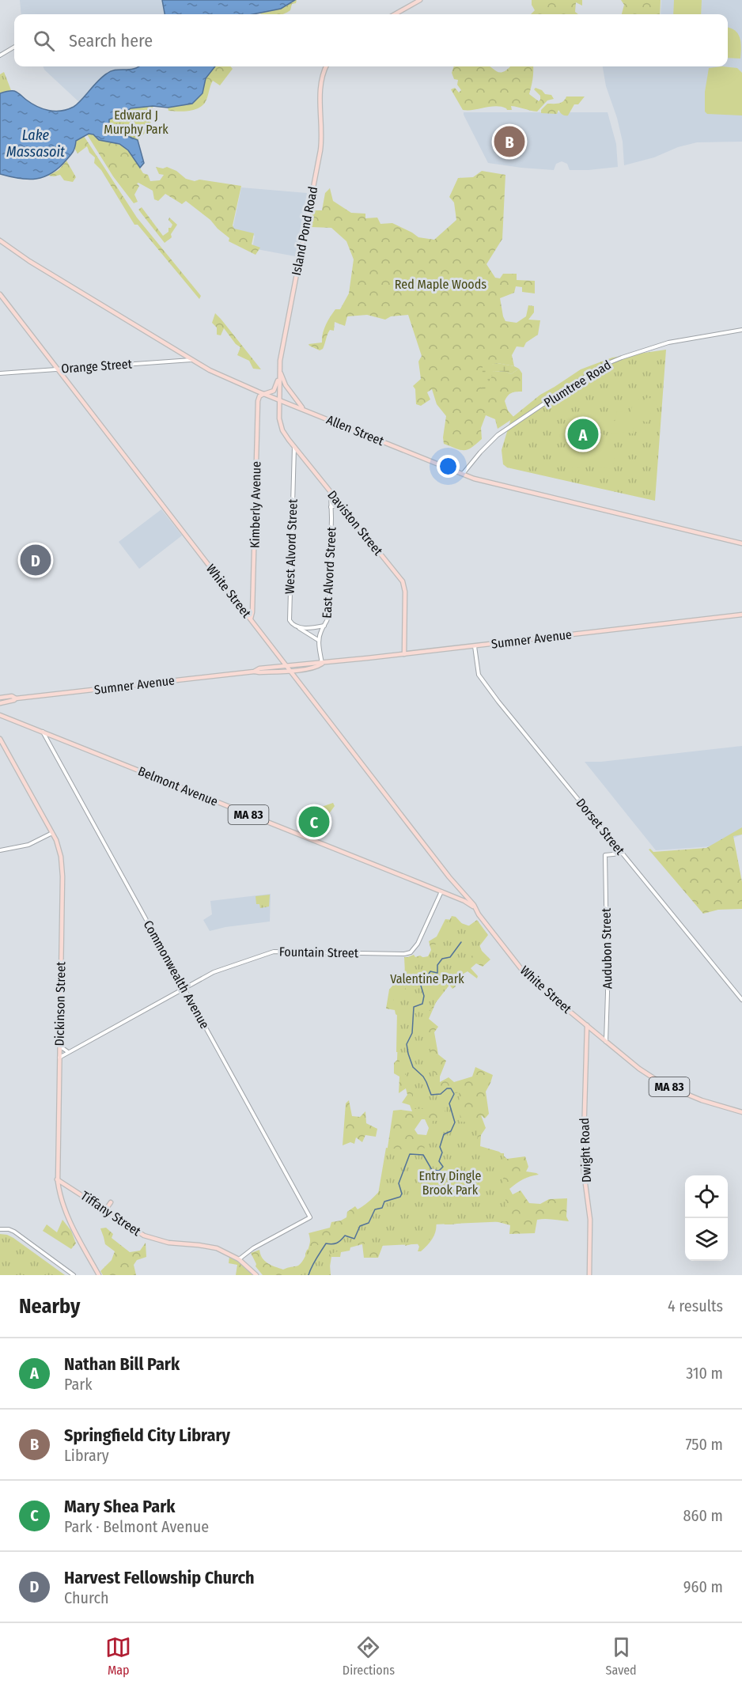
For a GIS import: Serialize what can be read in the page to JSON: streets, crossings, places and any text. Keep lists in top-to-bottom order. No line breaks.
{"streets":{"main road":["Island Pond Road","Allen Street","Kimberly Avenue","Daviston Street","White Street","Sumner Avenue","Belmont Avenue","MA 83","Dickinson Street","Dwight Road","Tiffany Street"],"street":["Orange Street","Plumtree Road","West Alvord Street","East Alvord Street","Dorset Street","Audubon Street","Fountain Street","Commonwealth Avenue"]},"crossings":[["Island Pond Road","Allen Street"],["Island Pond Road","Daviston Street"],["Orange Street","Allen Street"],["Orange Street","White Street"],["Plumtree Road","Allen Street"],["Allen Street","Kimberly Avenue"],["Allen Street","Daviston Street"],["Kimberly Avenue","White Street"],["Daviston Street","West Alvord Street"],["Daviston Street","East Alvord Street"],["Daviston Street","Sumner Avenue"],["West Alvord Street","East Alvord Street"],["White Street","Sumner Avenue"],["White Street","Belmont Avenue"],["White Street","MA 83"],["White Street","Audubon Street"],["White Street","Dwight Road"],["Sumner Avenue","Dorset Street"],["Belmont Avenue","Fountain Street"],["Belmont Avenue","Commonwealth Avenue"],["MA 83","Audubon Street"],["Dorset Street","Audubon Street"],["Fountain Street","Commonwealth Avenue"],["Fountain Street","Dickinson Street"],["Commonwealth Avenue","Tiffany Street"],["Dickinson Street","Tiffany Street"]],"water":["Lake Massasoit"],"parks":["Edward J Murphy Park","Red Maple Woods","Valentine Park","Entry Dingle Brook Park"],"page":{"search":"Search here","pins":["B","A","D","C"],"heading":["Nearby","4 results"],"list":[{"mark":"A","name":"Nathan Bill Park","note":"Park","value":"310 m"},{"mark":"B","name":"Springfield City Library","note":"Library","value":"750 m"},{"mark":"C","name":"Mary Shea Park","note":"Park · Belmont Avenue","value":"860 m"},{"mark":"D","name":"Harvest Fellowship Church","note":"Church","value":"960 m"}],"nav":["Map","Directions","Saved"]}}
